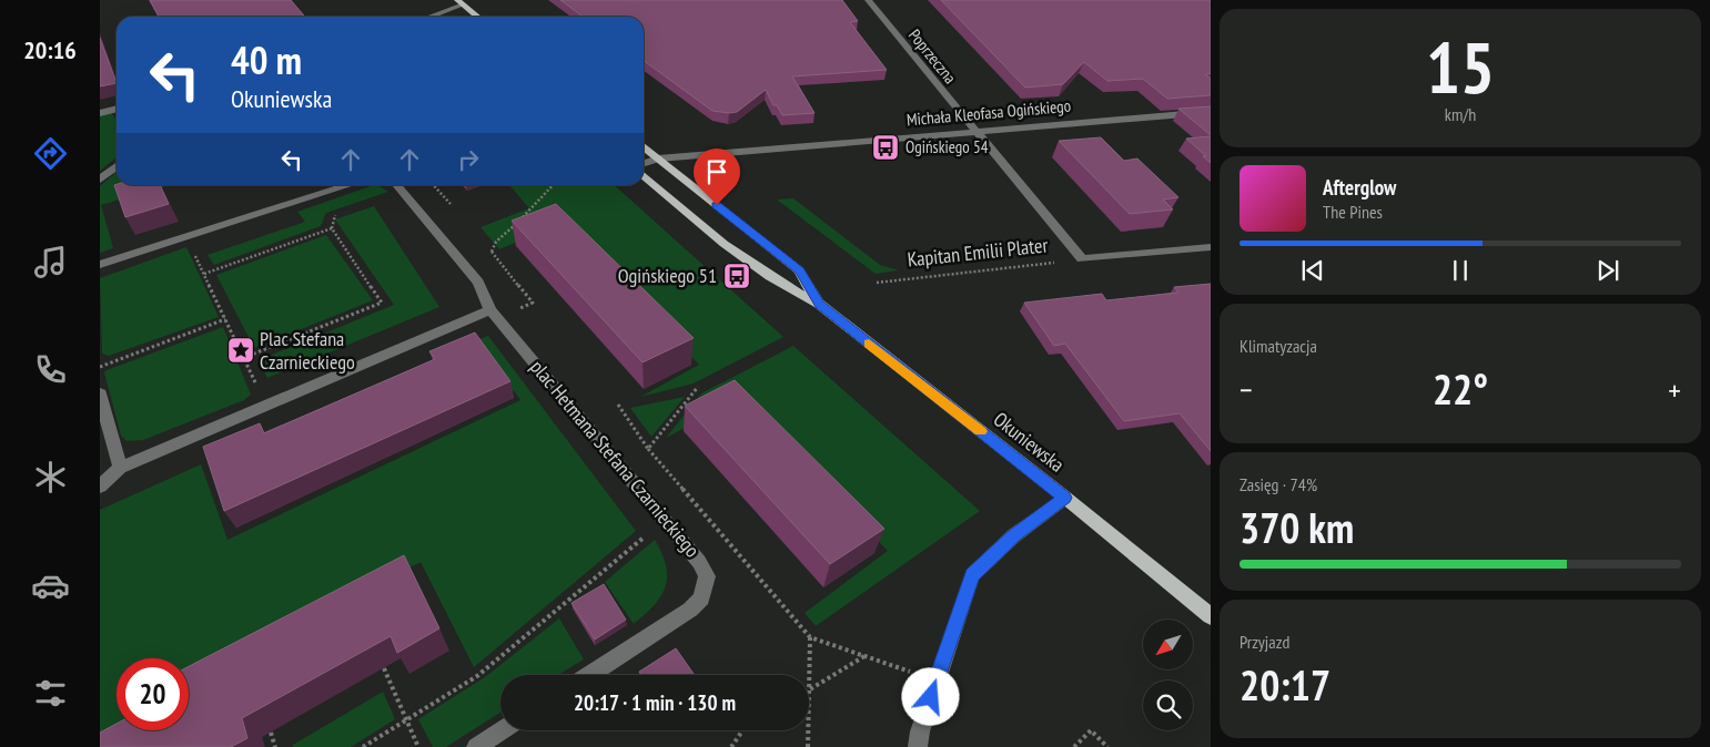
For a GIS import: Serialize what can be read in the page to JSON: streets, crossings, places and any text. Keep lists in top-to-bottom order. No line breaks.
{"streets":{"main road":["Okuniewska"],"street":["Poprzeczna","Michała Kleofasa Ogińskiego","Kapitan Emilii Plater","plac Hetmana Stefana Czarnieckiego"]},"crossings":[["Poprzeczna","Michała Kleofasa Ogińskiego"],["Poprzeczna","Kapitan Emilii Plater"],["Michała Kleofasa Ogińskiego","Kapitan Emilii Plater"],["Michała Kleofasa Ogińskiego","Okuniewska"]],"places":{"bus stop":["Ogińskiego 54","Ogińskiego 51"],"place":["Plac Stefana Czarnieckiego"]},"north":"bottom left","page":{"tabs":"20:16","tile":[["15","km/h"],"Klimatyzacja",["Zasięg · 74%","370 km"],["Przyjazd","20:17"]],"turn":["40 m","Okuniewska"],"song":["Afterglow","The Pines"],"heat":["−","22°","+"],"limit":"20","trip":"20:17 · 1 min · 130 m"}}
